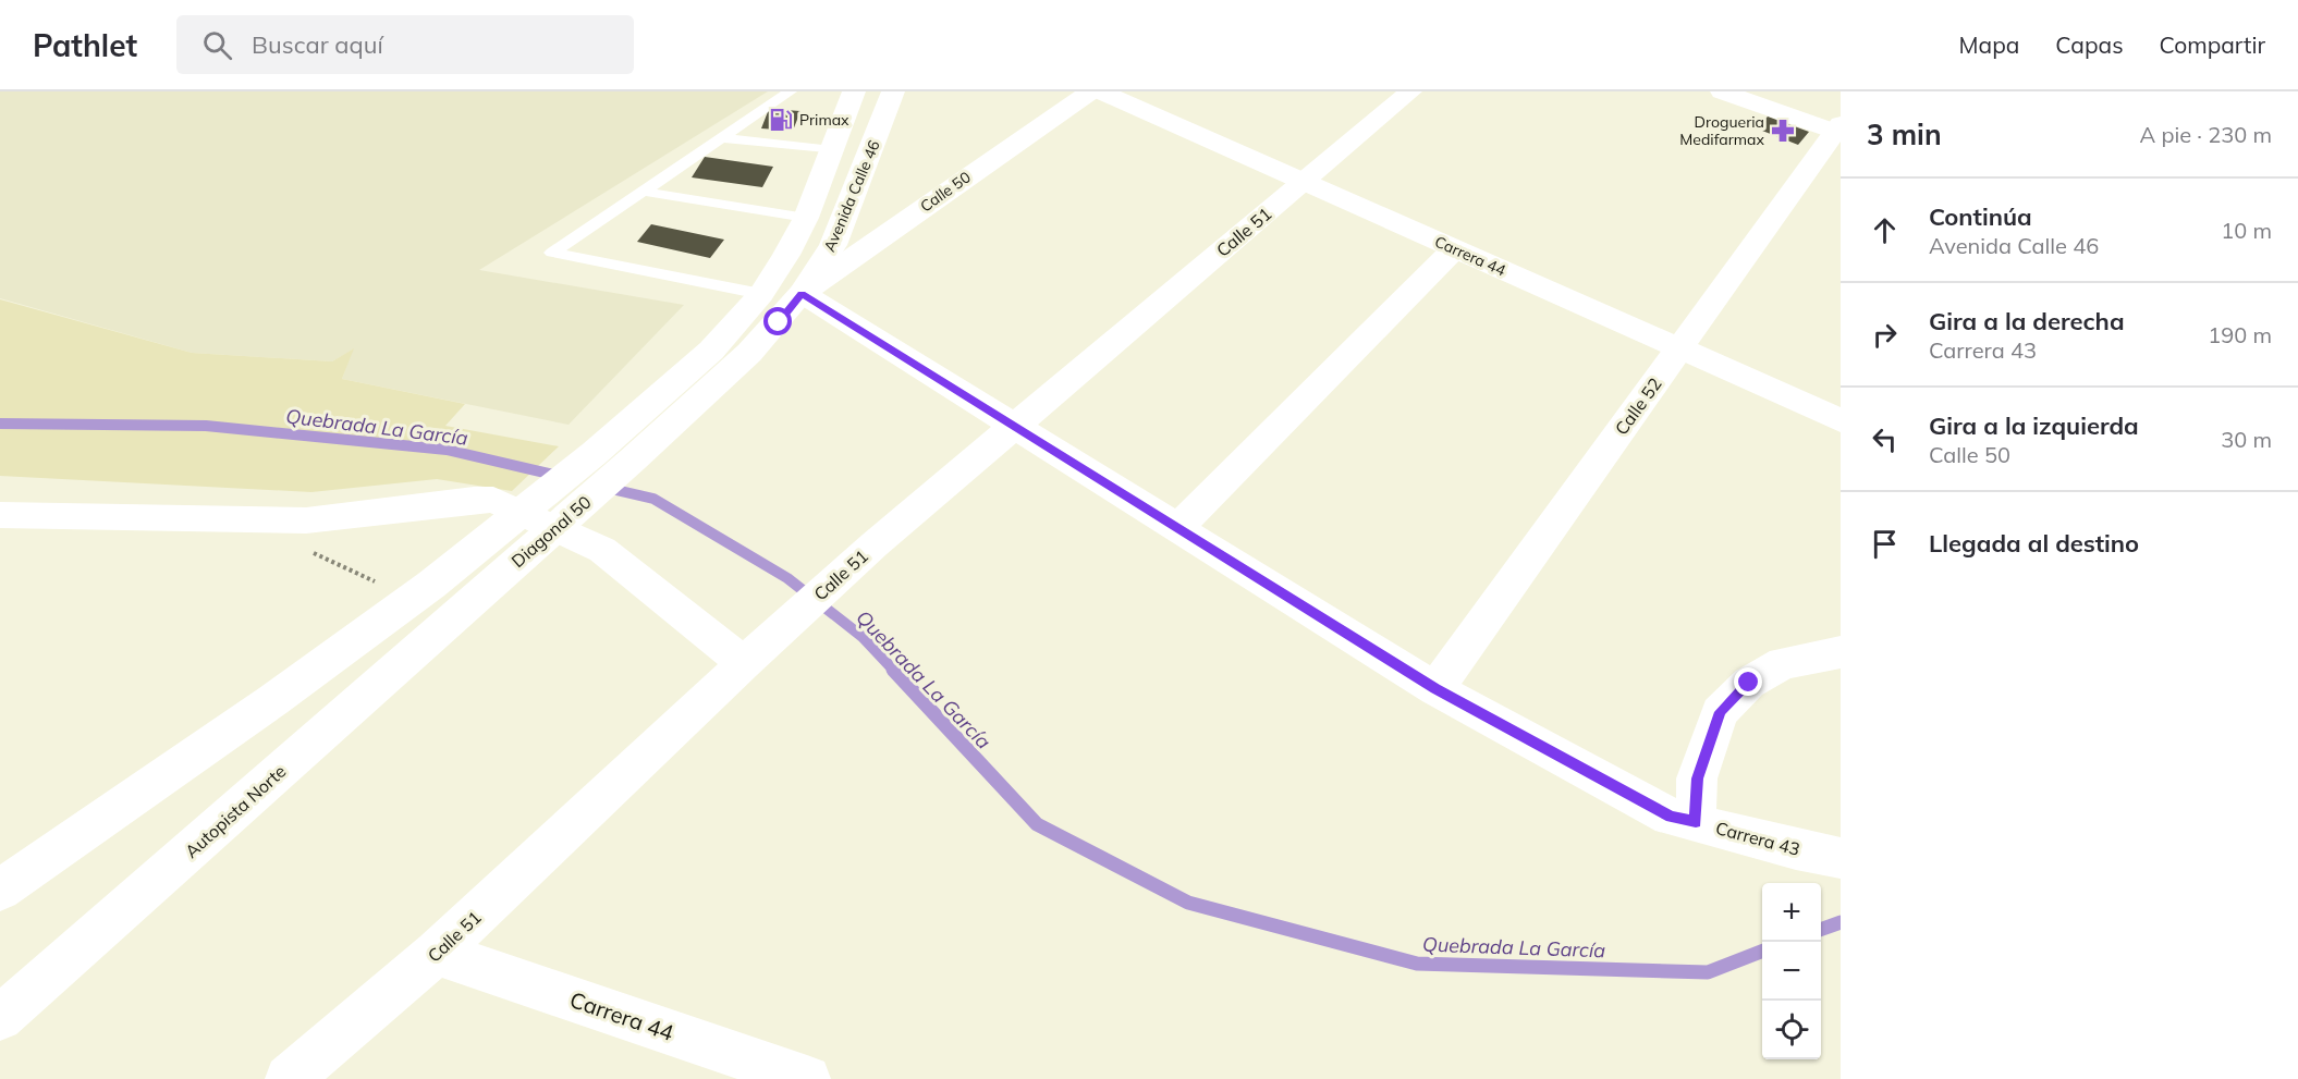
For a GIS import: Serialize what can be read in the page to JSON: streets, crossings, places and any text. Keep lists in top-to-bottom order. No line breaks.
{"streets":{"street":["Calle 50","Avenida Calle 46","Calle 51","Carrera 44","Calle 52","Diagonal 50","Autopista Norte","Carrera 43"]},"crossings":[["Calle 50","Avenida Calle 46"],["Calle 50","Carrera 43"],["Avenida Calle 46","Diagonal 50"],["Avenida Calle 46","Carrera 43"],["Calle 51","Carrera 44"],["Calle 51","Carrera 43"],["Carrera 44","Calle 52"],["Calle 52","Carrera 43"],["Diagonal 50","Autopista Norte"]],"water":["Quebrada La García"],"places":{"fuel station":["Primax"],"pharmacy":["Drogueria Medifarmax"]},"page":{"header":"Pathlet","search":"Buscar aquí","nav":["Mapa","Capas","Compartir"],"heading":["3 min","A pie · 230 m"],"list":[["Continúa","Avenida Calle 46","10 m"],["Gira a la derecha","Carrera 43","190 m"],["Gira a la izquierda","Calle 50","30 m"],"Llegada al destino"],"map_buttons":["+","−"]}}
